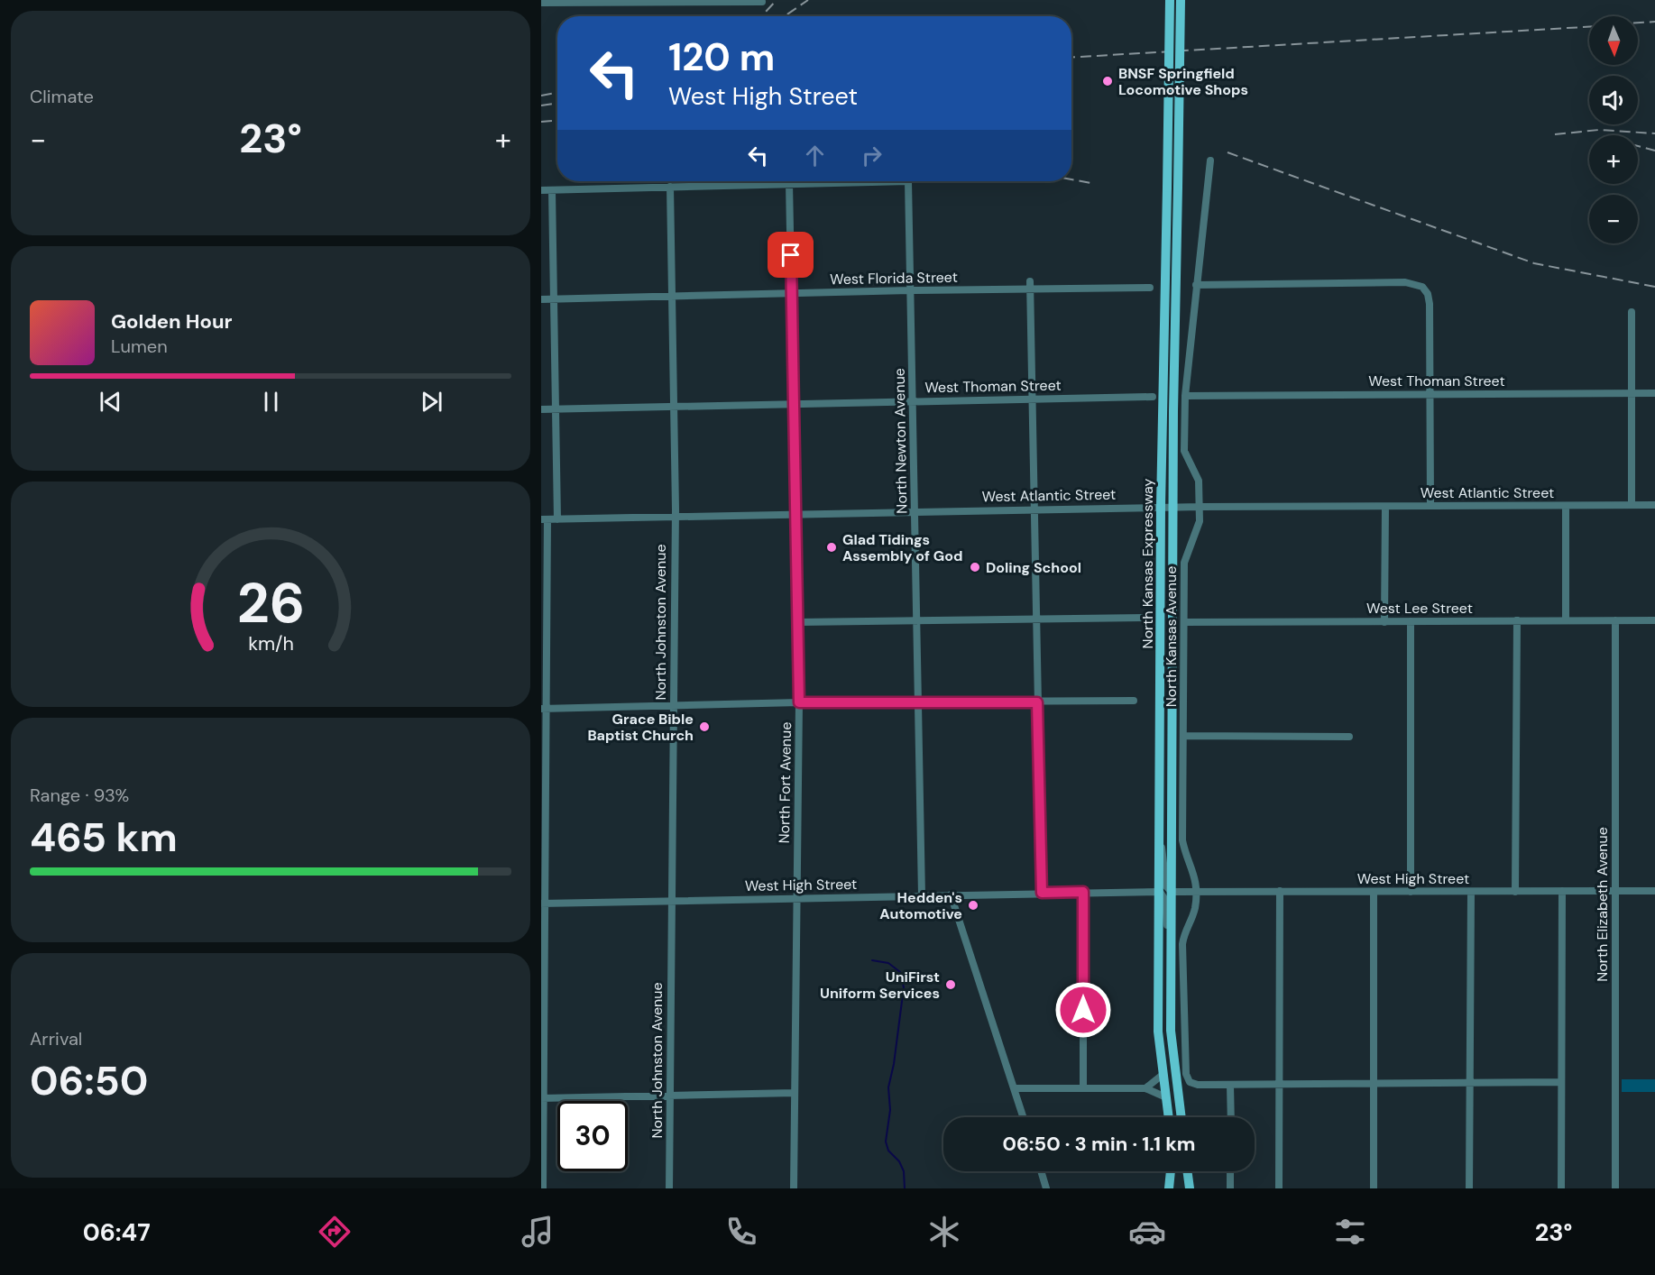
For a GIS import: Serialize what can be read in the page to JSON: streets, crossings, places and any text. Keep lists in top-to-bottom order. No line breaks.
{"streets":{"main road":["North Kansas Expressway"],"street":["West Florida Street","West Thoman Street","North Newton Avenue","West Atlantic Street","West Lee Street","North Johnston Avenue","North Kansas Avenue","North Fort Avenue","West High Street","North Elizabeth Avenue"]},"crossings":[["West Florida Street","North Newton Avenue"],["West Florida Street","North Johnston Avenue"],["West Florida Street","North Fort Avenue"],["West Thoman Street","North Newton Avenue"],["West Thoman Street","North Johnston Avenue"],["West Thoman Street","North Kansas Avenue"],["West Thoman Street","North Fort Avenue"],["North Newton Avenue","West Atlantic Street"],["North Newton Avenue","North Fort Avenue"],["North Newton Avenue","West High Street"],["West Atlantic Street","North Kansas Expressway"],["West Atlantic Street","North Johnston Avenue"],["West Atlantic Street","North Kansas Avenue"],["West Atlantic Street","North Fort Avenue"],["North Kansas Expressway","West High Street"],["West Lee Street","North Kansas Avenue"],["West Lee Street","North Elizabeth Avenue"],["North Johnston Avenue","West High Street"],["North Kansas Avenue","West High Street"],["North Fort Avenue","West High Street"],["West High Street","North Elizabeth Avenue"]],"places":["BNSF Springfield Locomotive Shops","Glad Tidings Assembly of God","Doling School","Grace Bible Baptist Church","Hedden's Automotive","UniFirst Uniform Services"],"north":"bottom","page":{"tile":["Climate",["Range · 93%","465 km"],["Arrival","06:50"]],"map_buttons":["+","−"],"turn":["120 m","West High Street"],"heat":["−","23°","+"],"song":["Golden Hour","Lumen"],"limit":"30","trip":"06:50 · 3 min · 1.1 km","tabs":["06:47","23°"],"gauge":["26","km/h"]}}
